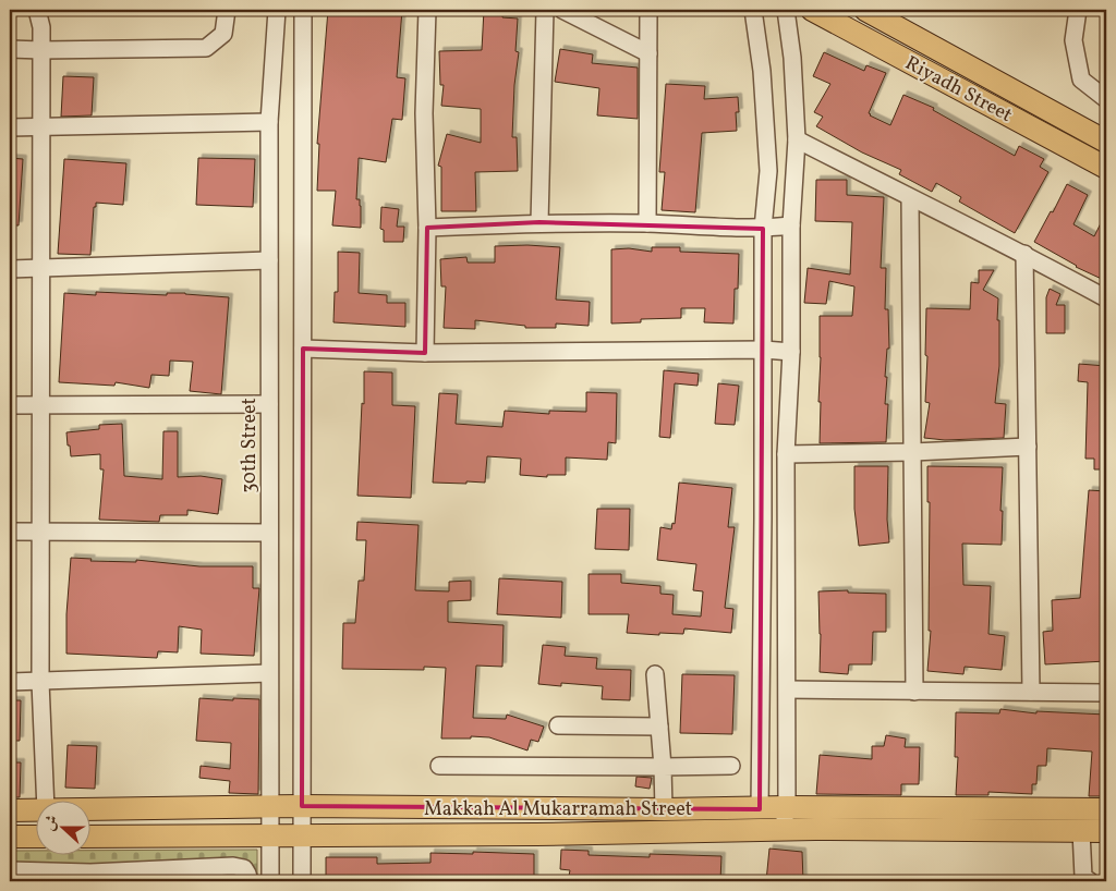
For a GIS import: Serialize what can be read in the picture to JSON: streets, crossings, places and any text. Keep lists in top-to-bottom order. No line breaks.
{"streets":{"main road":["Riyadh Street","Makkah Al Mukarramah Street"],"street":["30th Street"]},"crossings":[["30th Street","Makkah Al Mukarramah Street"]],"north":"left"}
